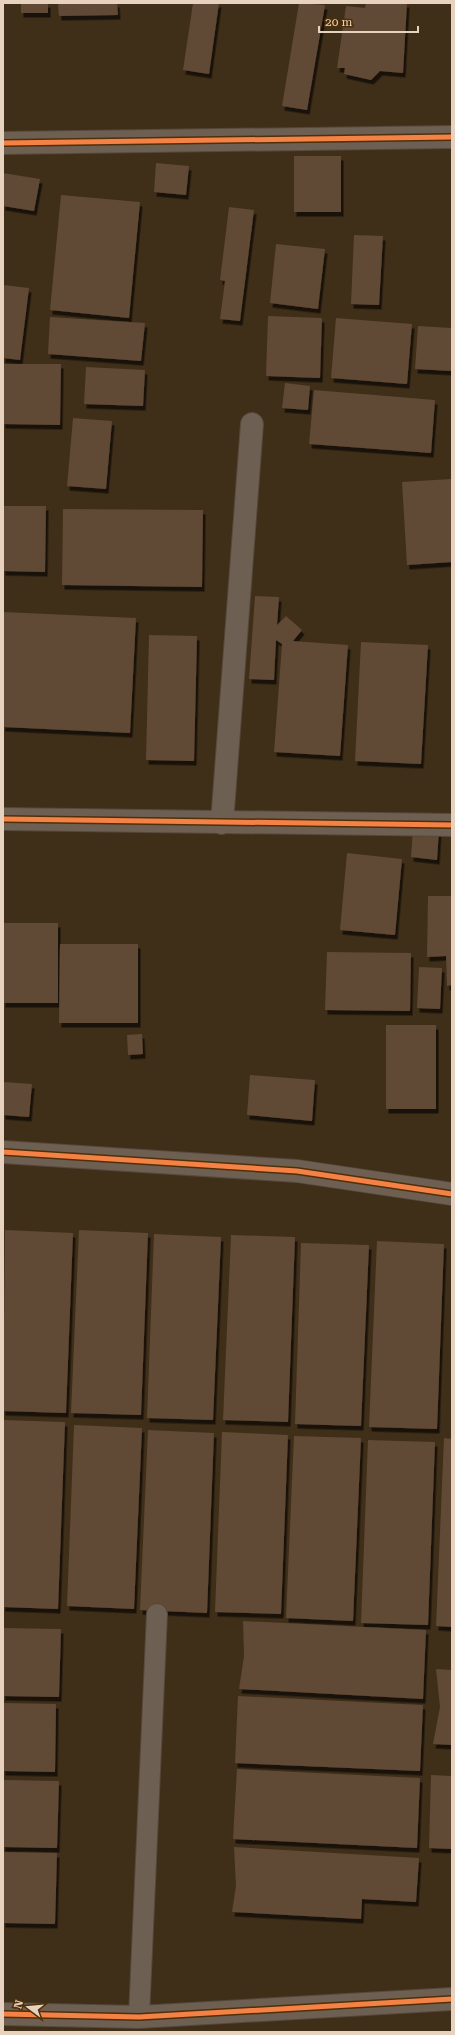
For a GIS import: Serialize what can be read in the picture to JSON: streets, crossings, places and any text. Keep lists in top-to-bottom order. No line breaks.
{"scale_bar":"20 m","north":"left"}
